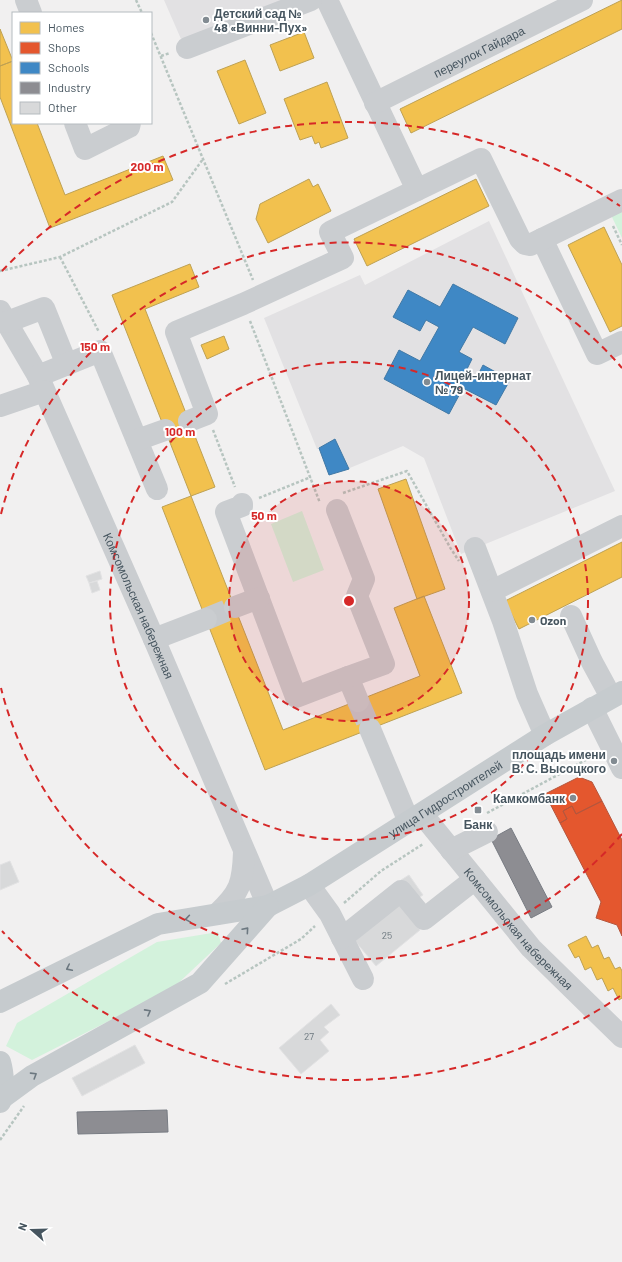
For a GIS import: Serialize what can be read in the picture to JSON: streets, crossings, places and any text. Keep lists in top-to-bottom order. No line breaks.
{"streets":{"main road":["улица Гидростроителей"],"street":["переулок Гайдара","Комсомольская набережная"]},"crossings":[["Комсомольская набережная","улица Гидростроителей"]],"places":{"other":["Детский сад № 48 «Винни-Пух»","Лицей-интернат № 79","Ozon","площадь имени В. С. Высоцкого","Камкомбанк"],"transit":["Банк"]},"house_numbers":["25","27"],"legend":["Homes","Shops","Schools","Industry","Other"],"north":"left","rings":["200 m","150 m","100 m","50 m"]}
